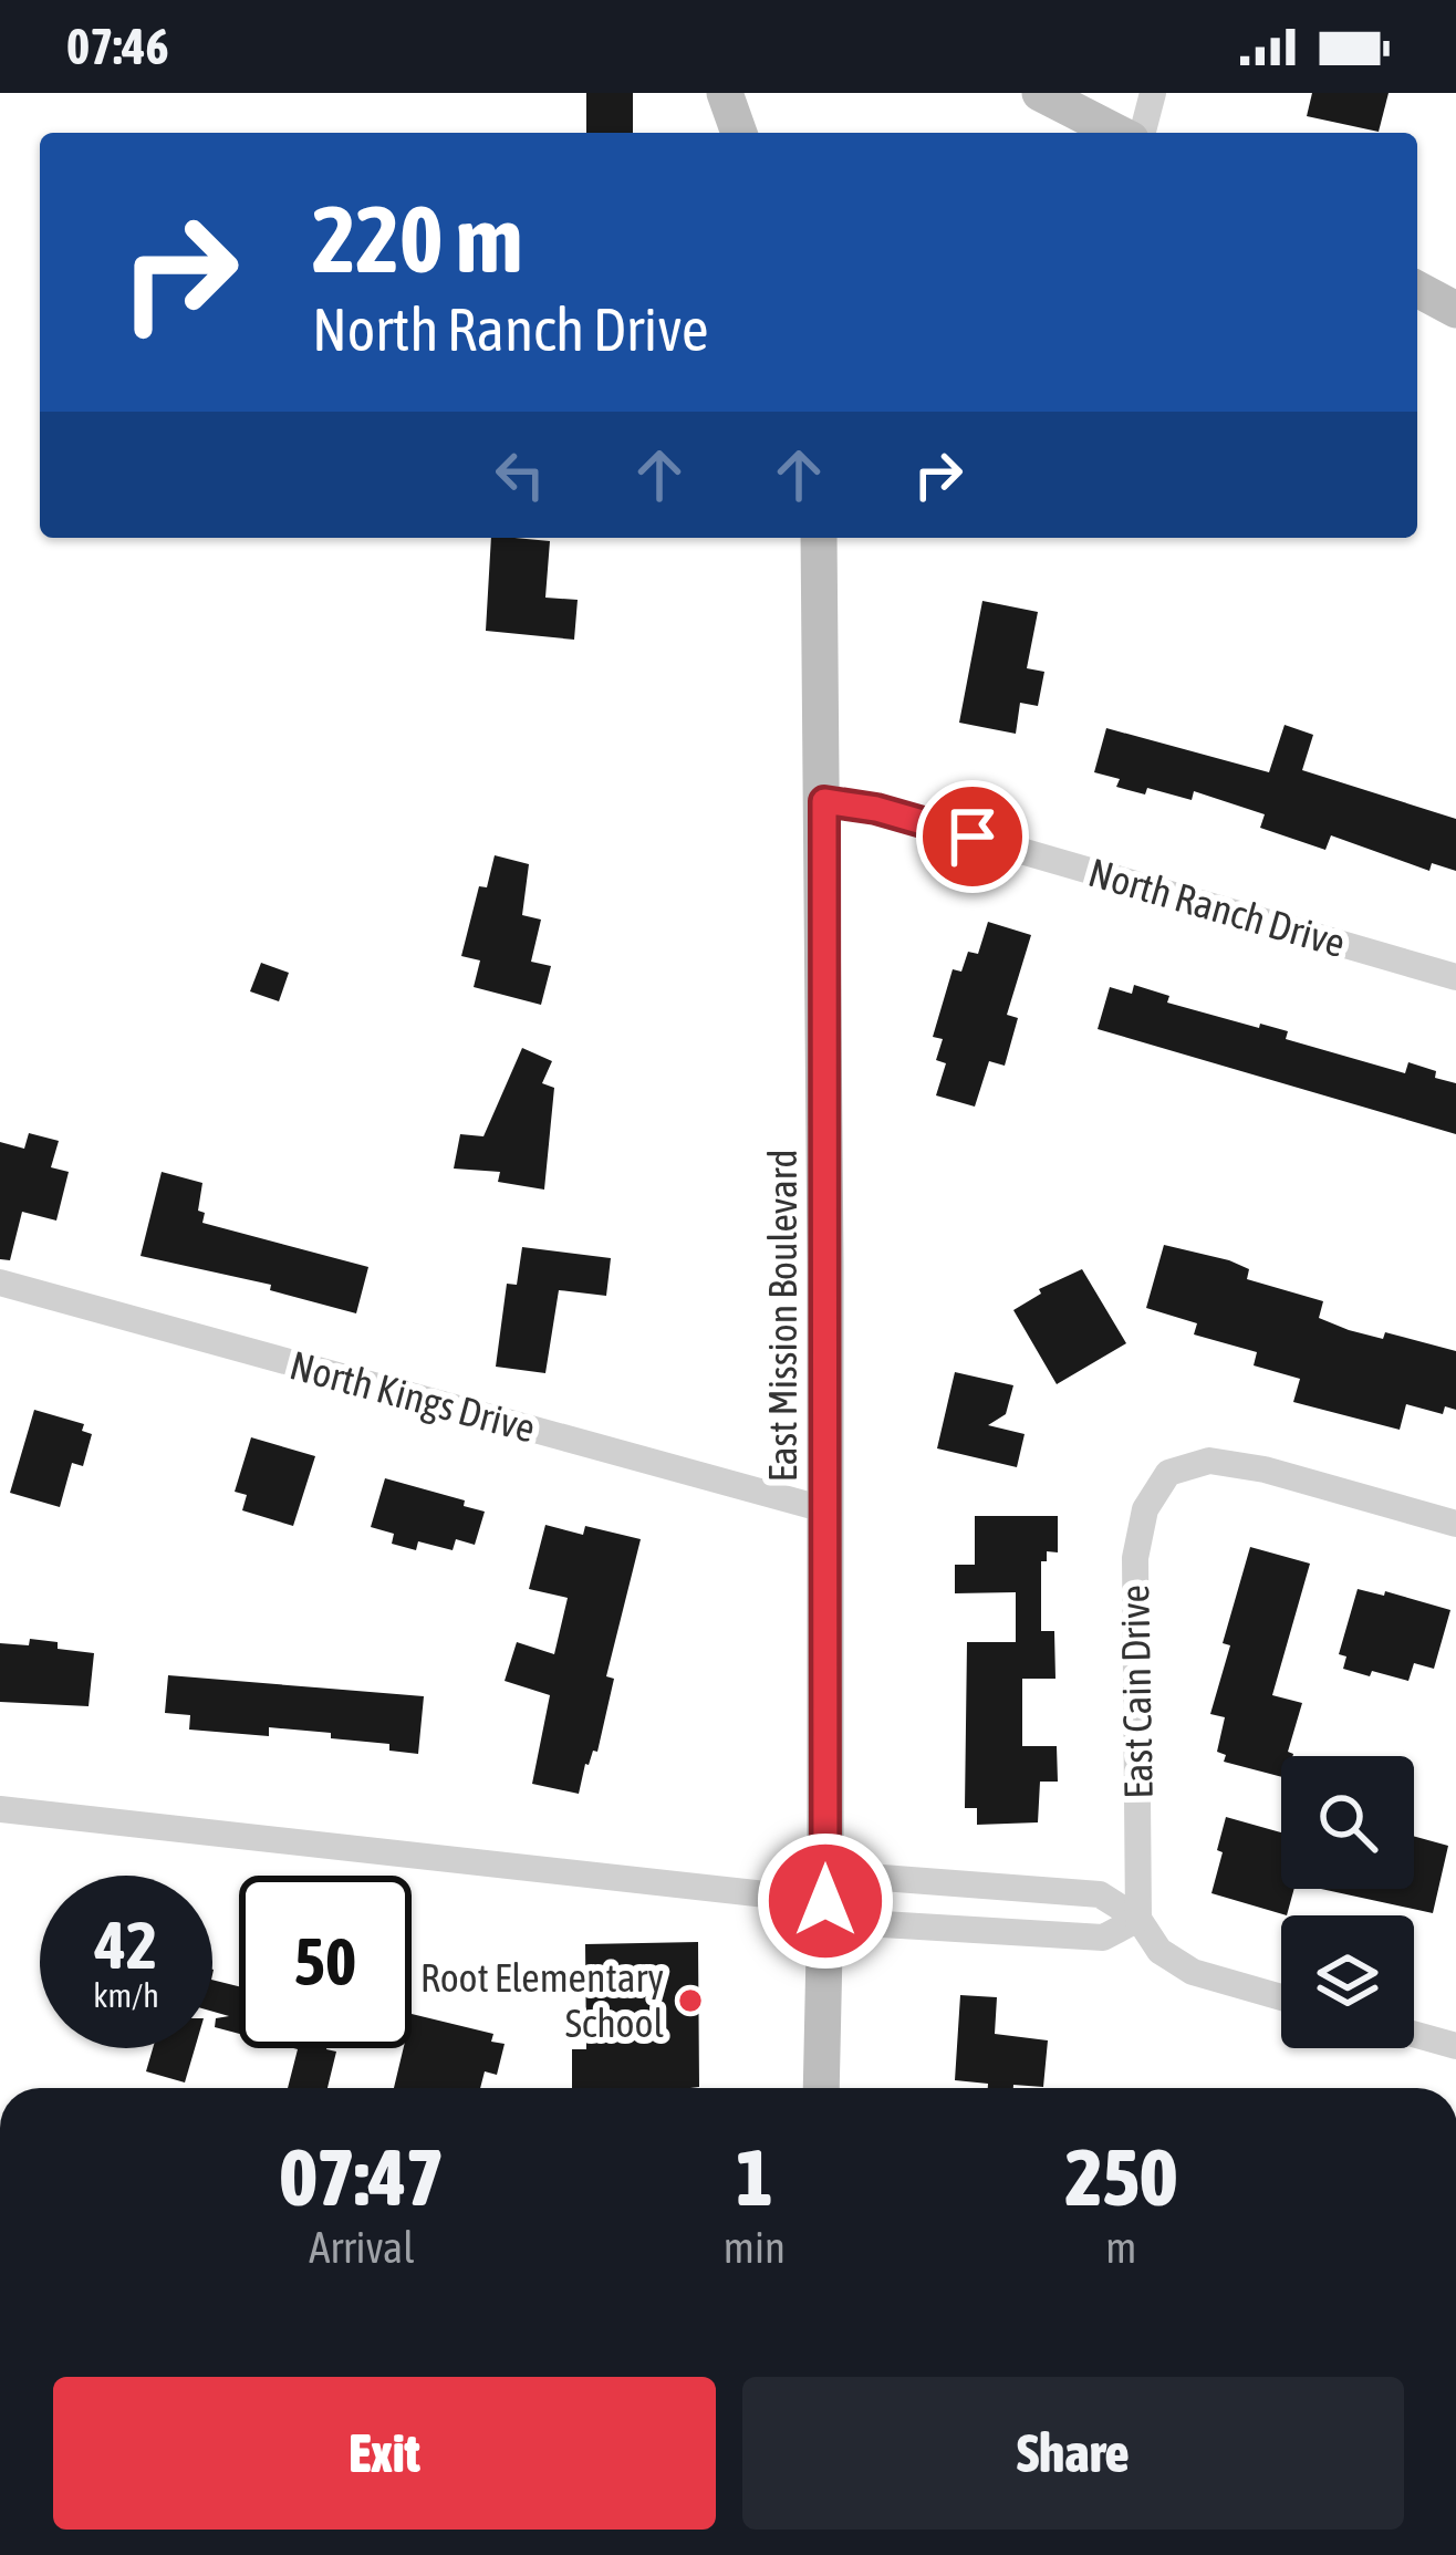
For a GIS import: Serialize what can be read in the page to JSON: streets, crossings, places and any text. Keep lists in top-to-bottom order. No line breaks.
{"streets":{"main road":["East Mission Boulevard"],"street":["North Ranch Drive","North Kings Drive","East Cain Drive"]},"crossings":[["North Ranch Drive","East Mission Boulevard"],["East Mission Boulevard","North Kings Drive"]],"places":["Root Elementary School"],"page":{"status":"07:46","turn":["220 m","North Ranch Drive"],"speed":"42 km/h","limit":"50","eta":["07:47","Arrival","1","min","250","m"],"buttons":["Exit","Share"]}}
